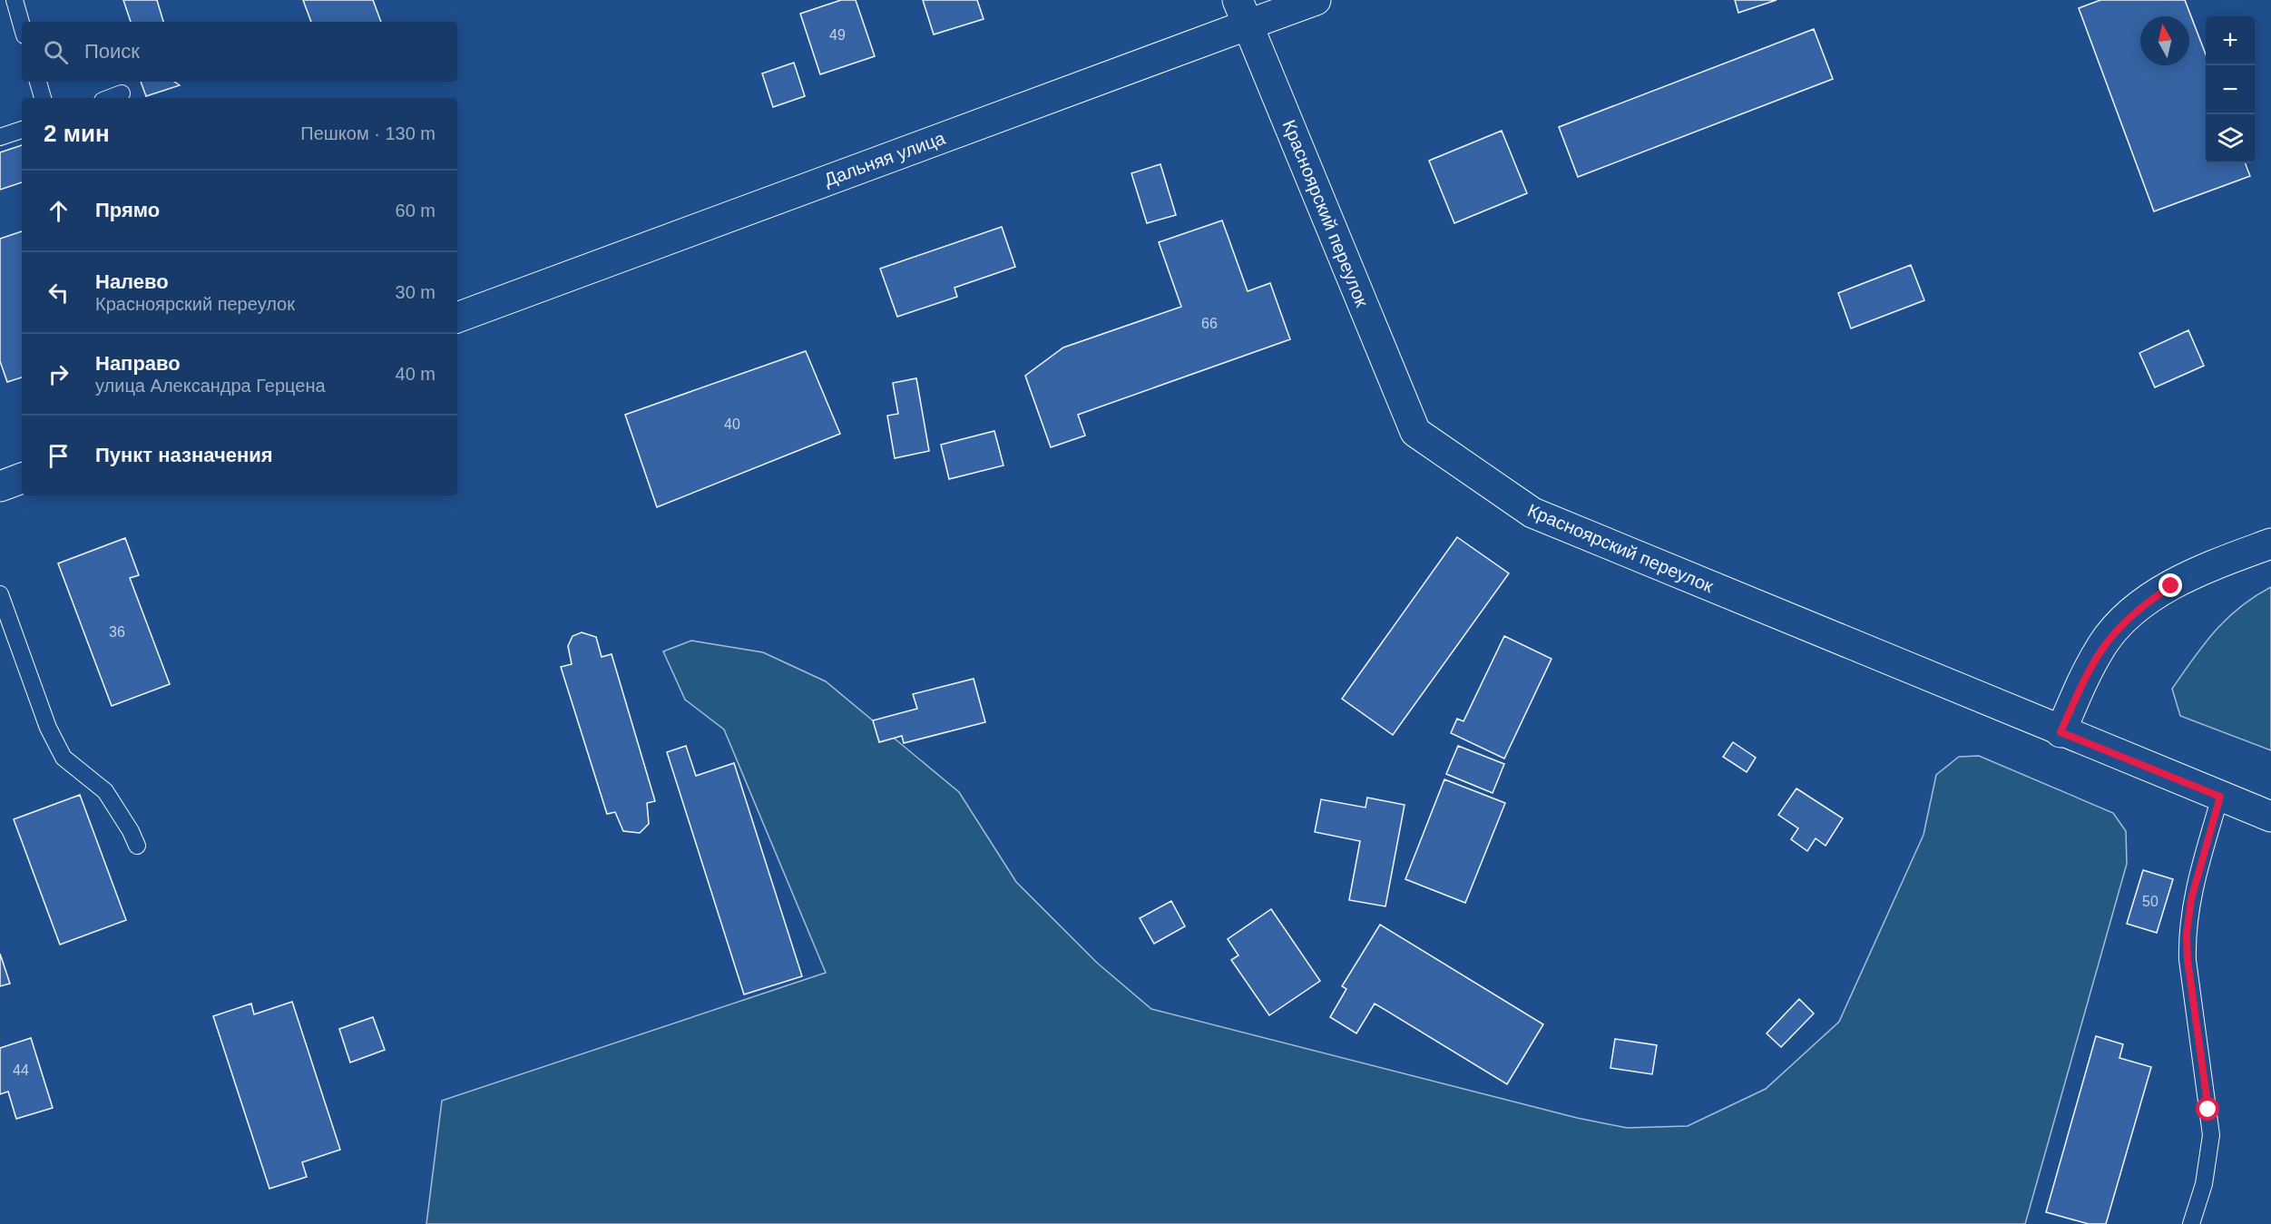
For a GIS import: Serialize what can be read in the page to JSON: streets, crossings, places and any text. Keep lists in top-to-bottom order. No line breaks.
{"streets":{"main road":["Дальняя улица","Красноярский переулок"]},"crossings":[["Дальняя улица","Красноярский переулок"]],"house_numbers":["49","66","40","36","50","44"],"north":"top","page":{"map_buttons":["+","−"],"search":"Поиск","heading":["2 мин","Пешком · 130 m"],"list":[["Прямо","60 m"],["Налево","Красноярский переулок","30 m"],["Направо","улица Александра Герцена","40 m"],"Пункт назначения"]}}
